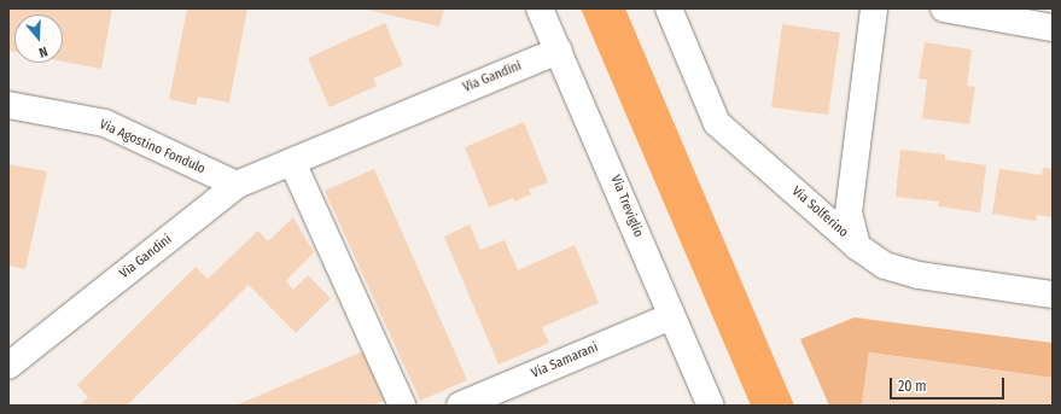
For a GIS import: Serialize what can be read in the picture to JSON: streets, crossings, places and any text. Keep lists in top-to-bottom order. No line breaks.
{"streets":{"street":["Via Gandini","Via Agostino Fondulo","Via Treviglio","Via Solferino","Via Samarani"]},"crossings":[["Via Gandini","Via Agostino Fondulo"],["Via Gandini","Via Treviglio"],["Via Treviglio","Via Samarani"]],"scale_bar":"20 m","north":"bottom"}
